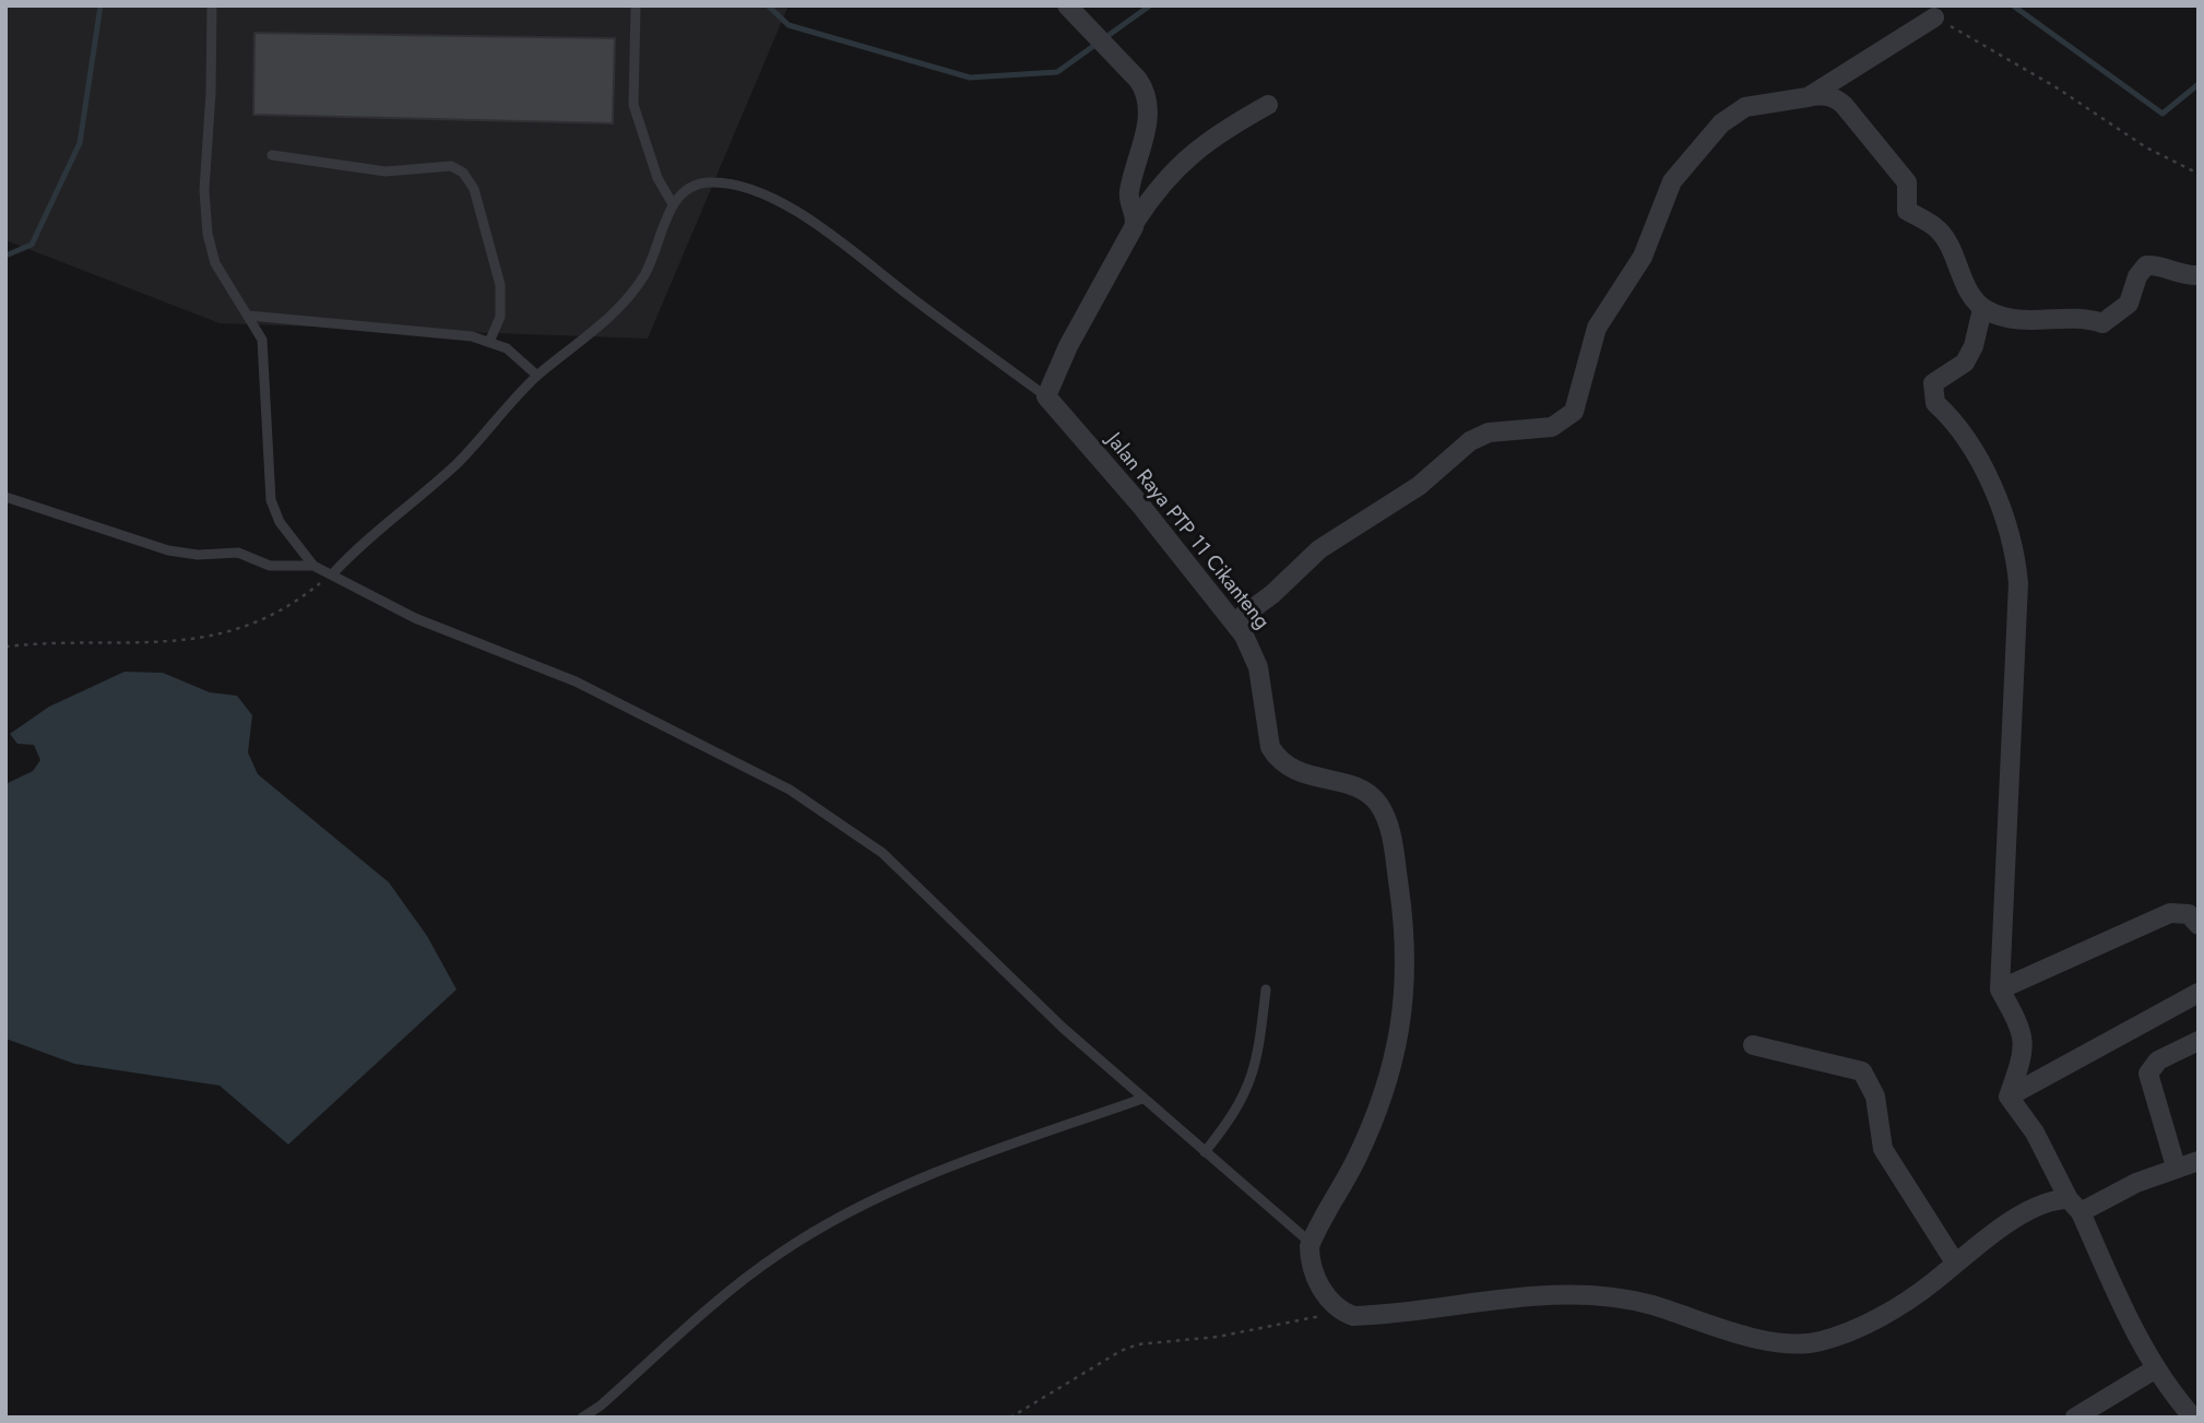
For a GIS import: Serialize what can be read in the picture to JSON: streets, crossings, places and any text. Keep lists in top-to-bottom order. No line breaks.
{"streets":{"street":["Jalan Raya PTP 11 Cikanteng"]}}
